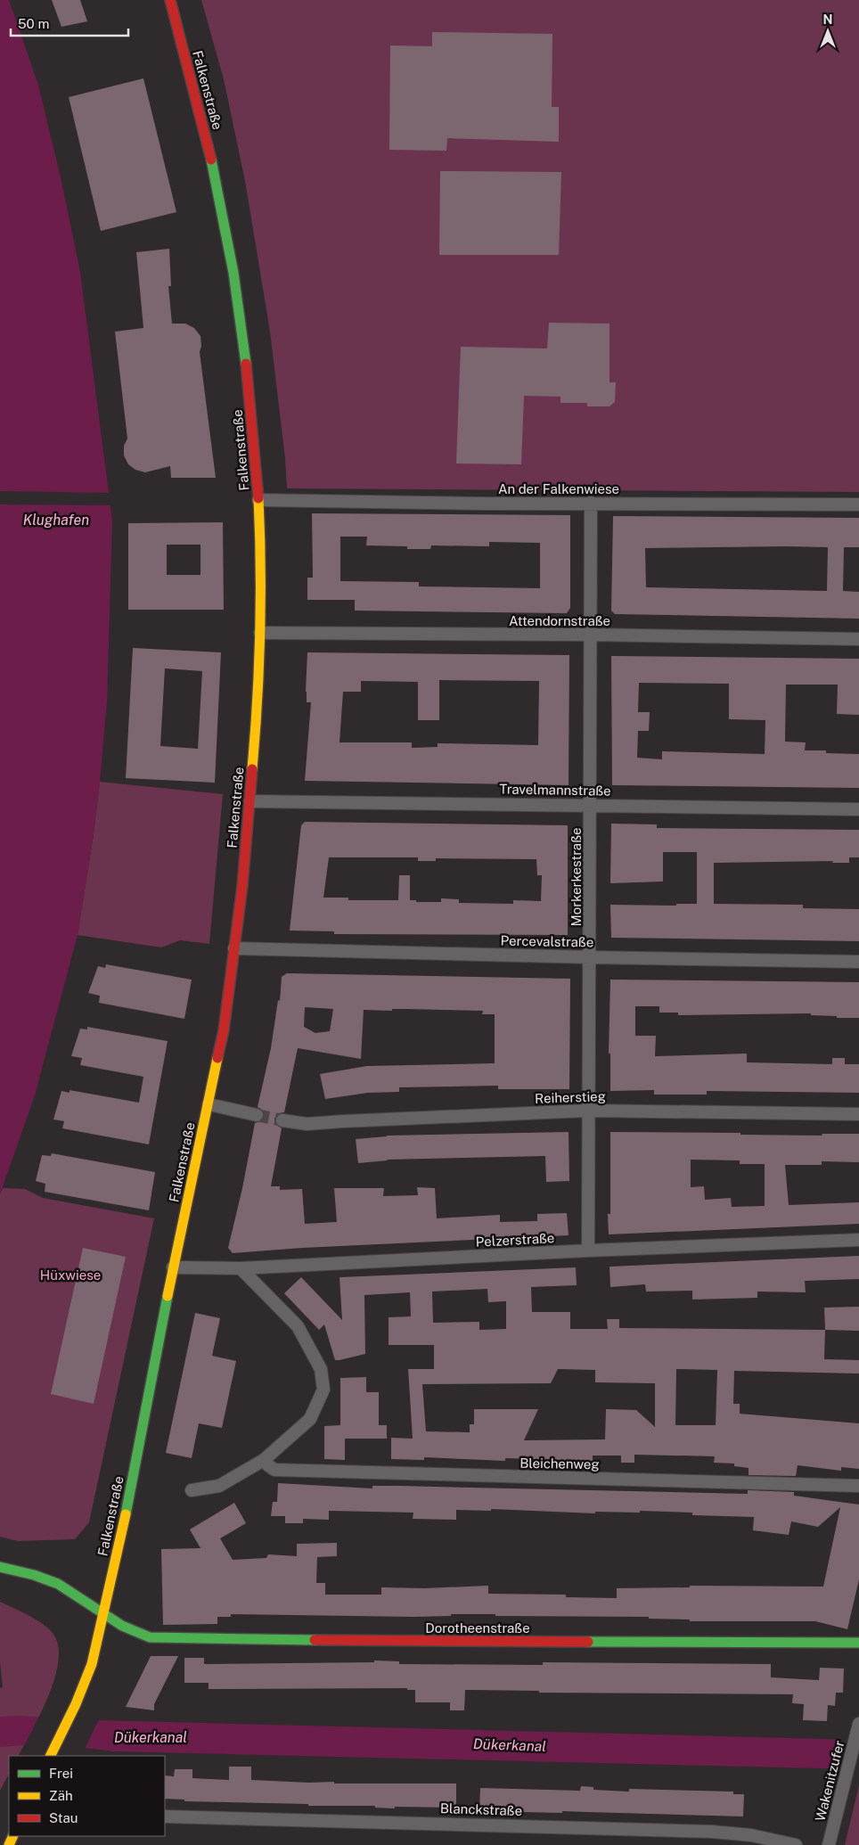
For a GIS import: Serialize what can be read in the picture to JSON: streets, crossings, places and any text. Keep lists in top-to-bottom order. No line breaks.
{"streets":{"main road":["Falkenstraße","Dorotheenstraße"],"street":["An der Falkenwiese","Attendornstraße","Travelmannstraße","Morkerkestraße","Percevalstraße","Reiherstieg","Pelzerstraße","Bleichenweg","Wakenitzufer","Blanckstraße"]},"crossings":[["Falkenstraße","An der Falkenwiese"],["Falkenstraße","Attendornstraße"],["Falkenstraße","Travelmannstraße"],["Falkenstraße","Percevalstraße"],["Falkenstraße","Pelzerstraße"],["Falkenstraße","Dorotheenstraße"],["An der Falkenwiese","Morkerkestraße"],["Attendornstraße","Morkerkestraße"],["Travelmannstraße","Morkerkestraße"],["Morkerkestraße","Percevalstraße"],["Morkerkestraße","Reiherstieg"],["Morkerkestraße","Pelzerstraße"]],"water":["Klughafen","Dükerkanal"],"parks":["Hüxwiese"],"legend":["Frei","Zäh","Stau"],"scale_bar":"50 m","north":"top"}
